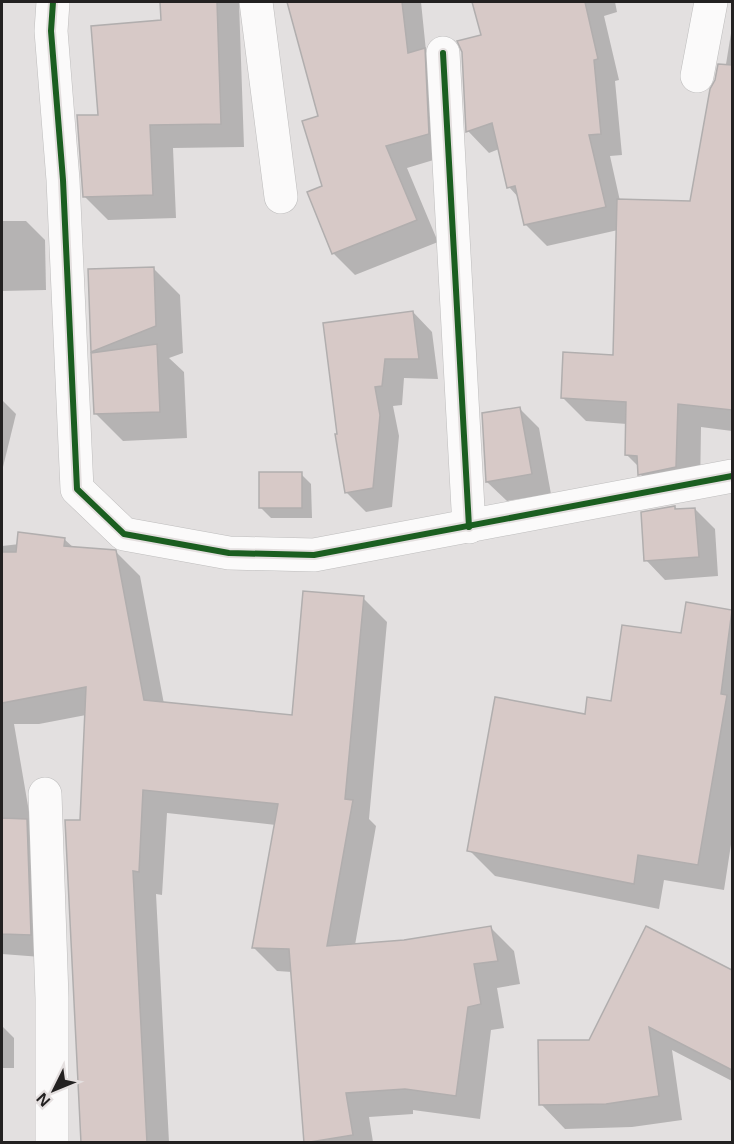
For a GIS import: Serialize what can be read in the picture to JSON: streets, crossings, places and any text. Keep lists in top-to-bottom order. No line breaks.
{"north":"bottom left"}
